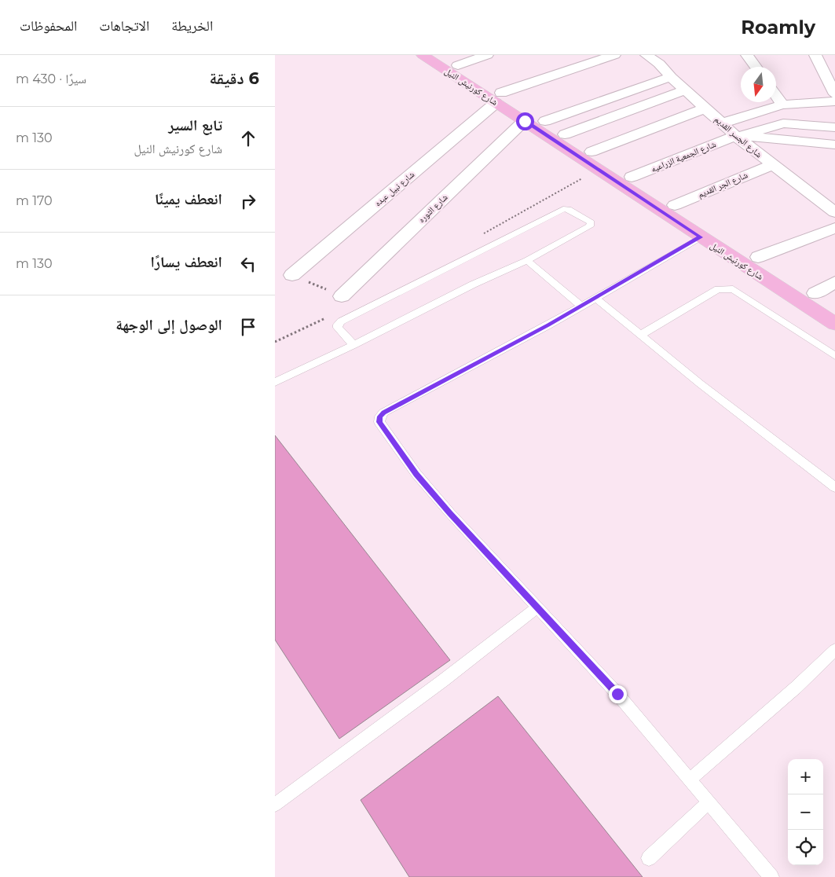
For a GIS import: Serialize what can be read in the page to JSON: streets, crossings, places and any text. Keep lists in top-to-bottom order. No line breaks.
{"streets":{"main road":["شارع كورنيش النيل"],"street":["شارع الجسر القديم","شارع الجمعية الزراعيه","شارع الجر القديم","شارع نبيل عبده","شارع الثوره"]},"crossings":[["شارع كورنيش النيل","شارع الجمعية الزراعيه"],["شارع كورنيش النيل","شارع الجر القديم"],["شارع كورنيش النيل","شارع نبيل عبده"],["شارع كورنيش النيل","شارع الثوره"],["شارع الجسر القديم","شارع الجمعية الزراعيه"],["شارع الجسر القديم","شارع الجر القديم"]],"north":"bottom","page":{"header":"Roamly","nav":["الخريطة","الاتجاهات","المحفوظات"],"heading":["6 دقيقة","سيرًا · 430 m"],"list":[["تابع السير","شارع كورنيش النيل","130 m"],["انعطف يمينًا","170 m"],["انعطف يسارًا","130 m"],"الوصول إلى الوجهة"],"map_buttons":["+","−"]}}
